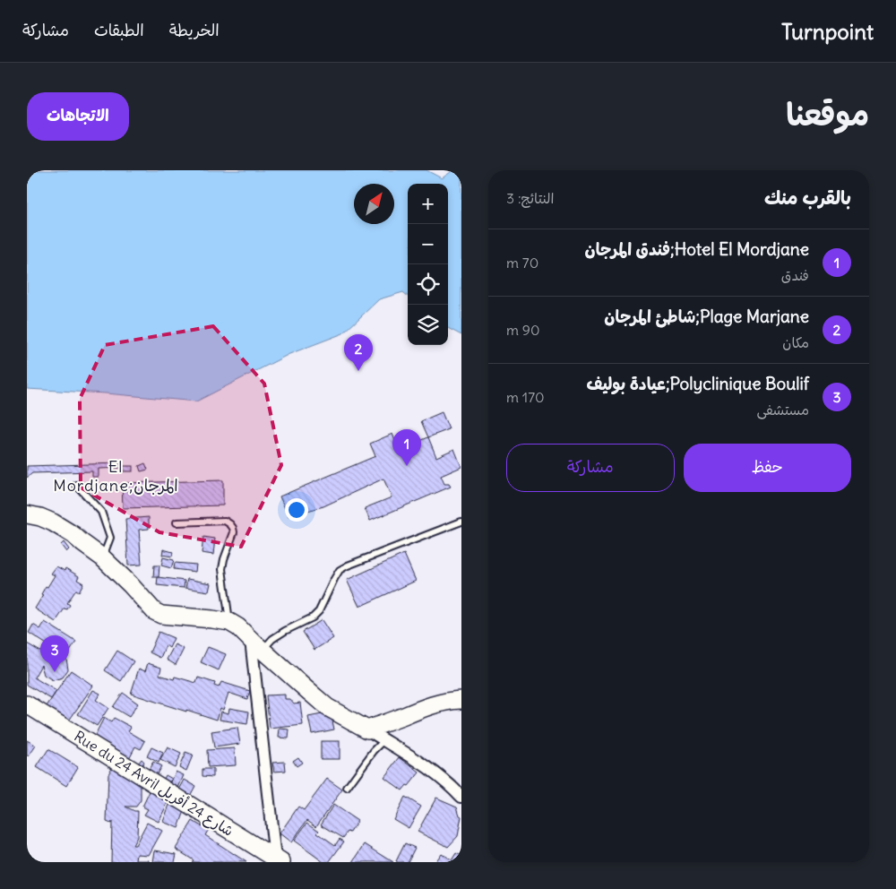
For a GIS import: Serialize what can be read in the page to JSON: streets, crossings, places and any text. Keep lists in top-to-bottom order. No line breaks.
{"streets":{"street":["Rue du 24 Avril شارع 24 أفريل"]},"districts":["El Mordjane;المرجان"],"north":"top right","page":{"header":"Turnpoint","nav":["الخريطة","الطبقات","مشاركة"],"title":"موقعنا","buttons":["الاتجاهات",["حفظ","مشاركة"]],"heading":["بالقرب منك","النتائج: 3"],"map_buttons":["+","−"],"list":[{"mark":"1","name":"Hotel El Mordjane;فندق المرجان","note":"فندق","value":"70 m"},{"mark":"2","name":"Plage Marjane;شاطئ المرجان","note":"مكان","value":"90 m"},{"mark":"3","name":"Polyclinique Boulif;عيادة بوليف","note":"مستشفى","value":"170 m"}],"pins":["2","1","3"]}}
